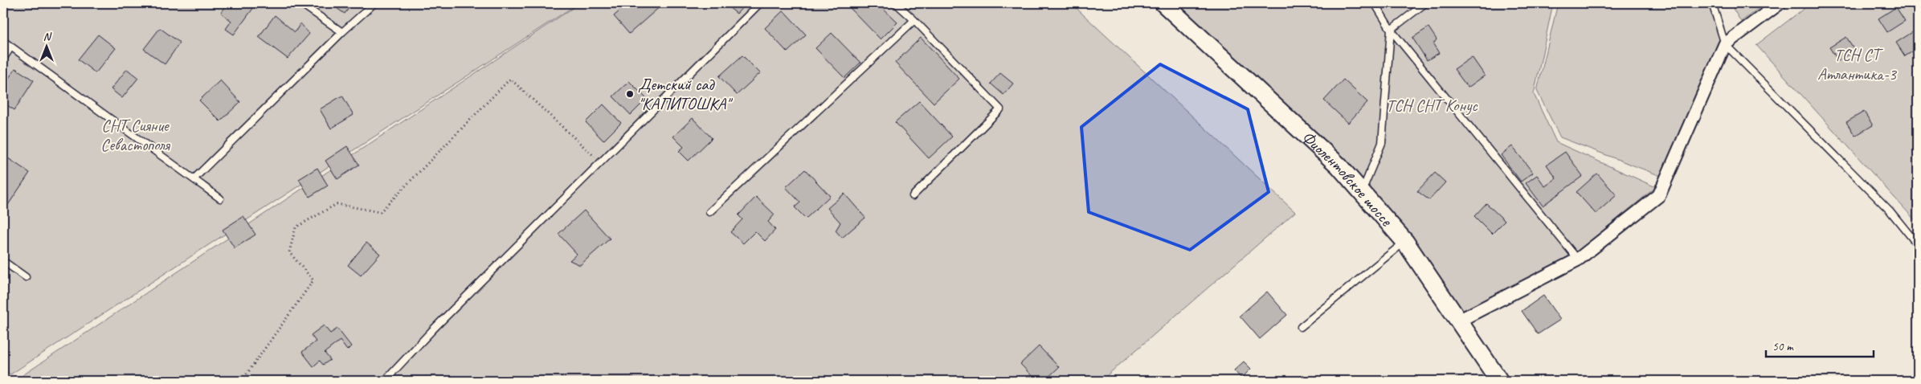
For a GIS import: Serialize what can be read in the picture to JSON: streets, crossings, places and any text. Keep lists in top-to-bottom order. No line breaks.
{"streets":{"main road":["Фиолентовское шоссе"]},"parks":["ТСН СТ Атлантика-3","ТСН СНТ Конус","СНТ Сияние Севастополя"],"places":["Детский сад \"КАПИТОШКА\""],"scale_bar":"50 m","north":"top"}
